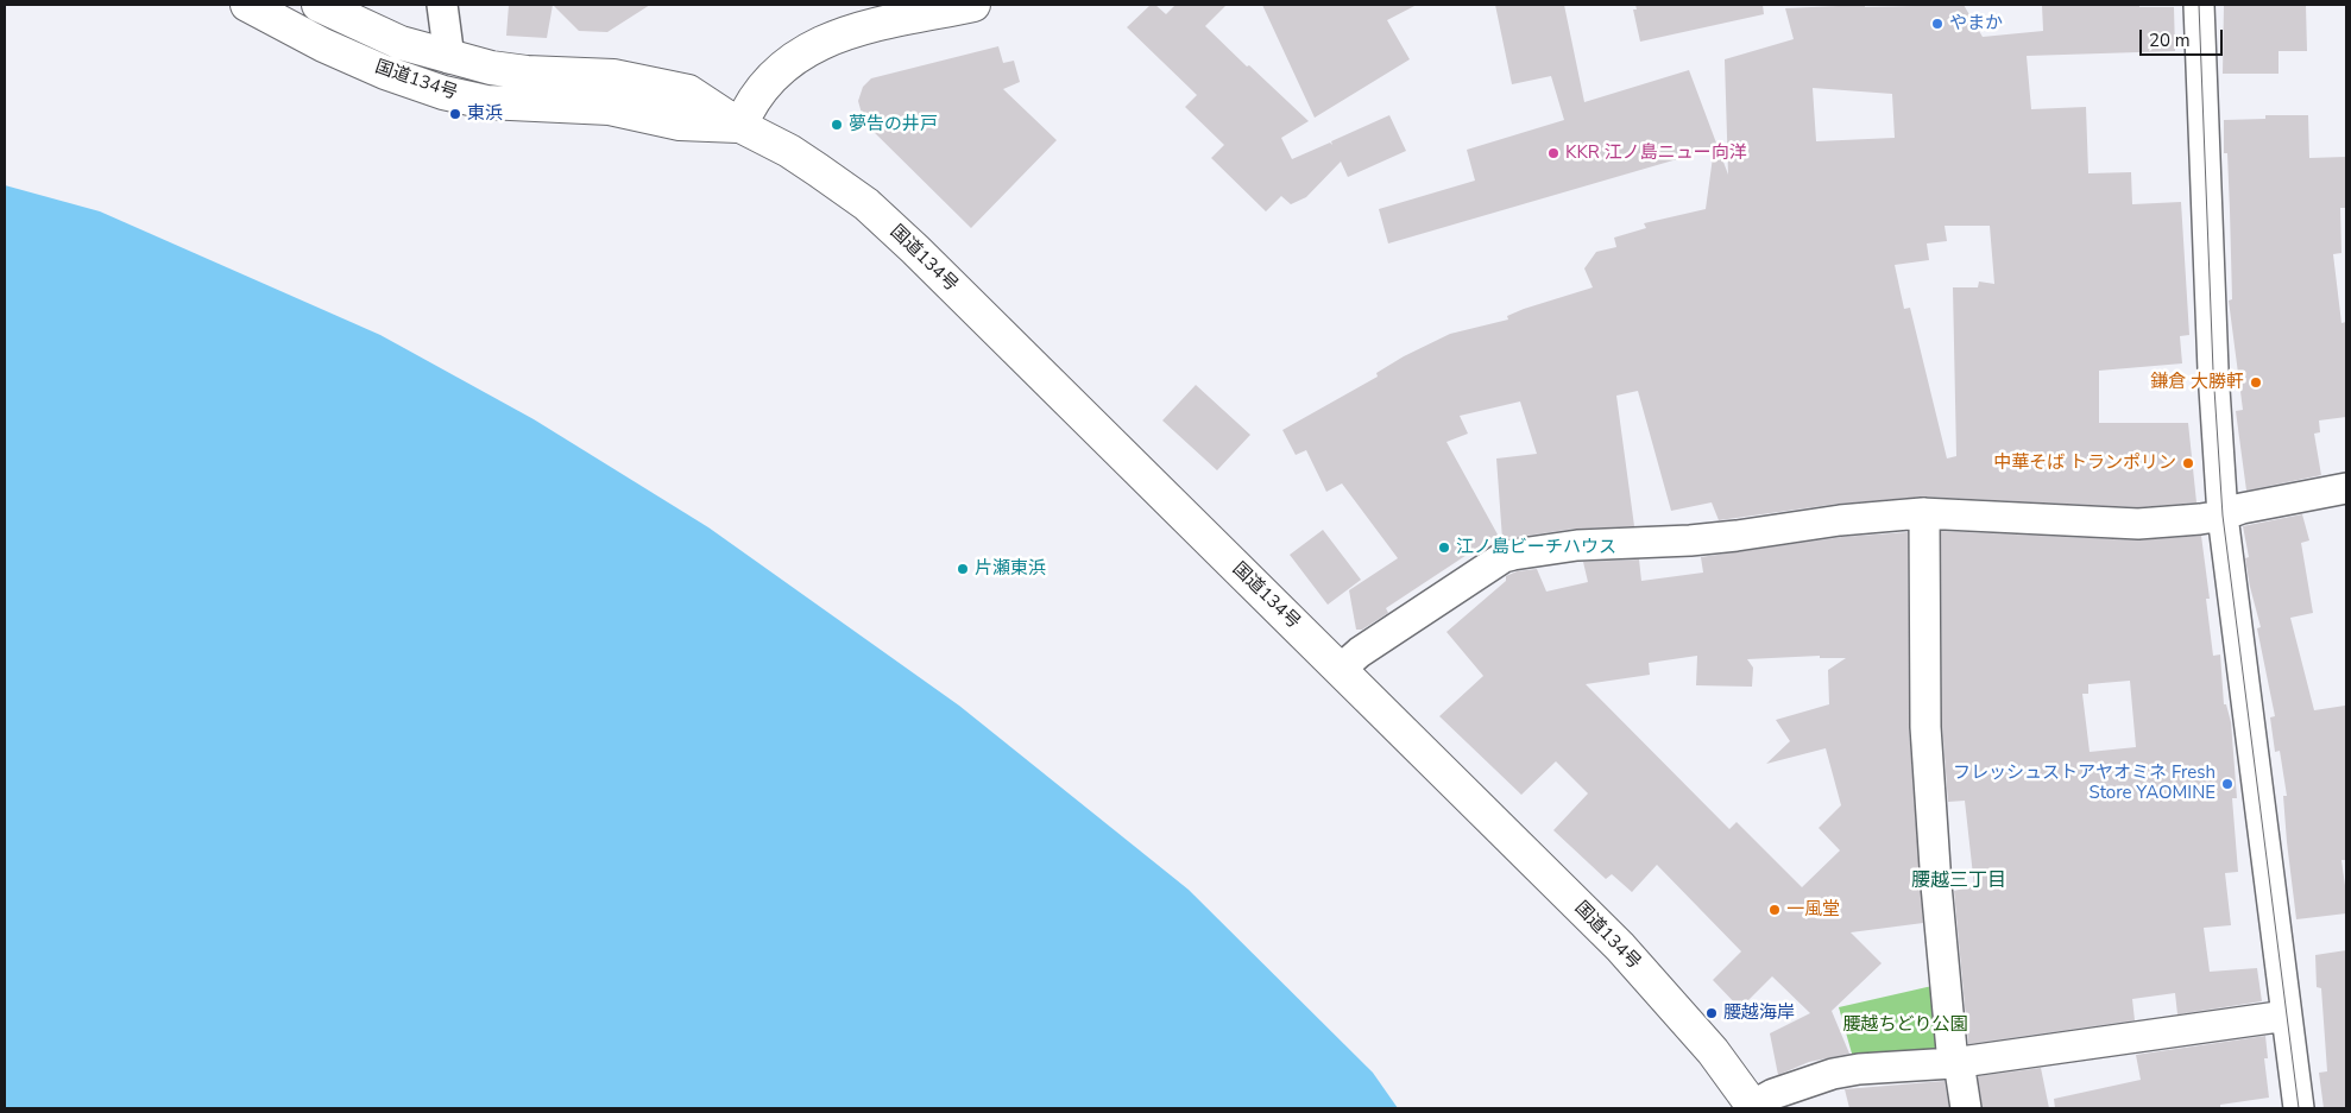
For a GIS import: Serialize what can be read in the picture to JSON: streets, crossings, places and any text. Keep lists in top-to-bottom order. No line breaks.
{"streets":{"highway":["国道134号"]},"districts":["腰越三丁目"],"parks":["腰越ちどり公園"],"places":["やまか","東浜","夢告の井戸","KKR 江ノ島ニュー向洋","鎌倉 大勝軒","中華そば トランポリン","江ノ島ビーチハウス","片瀬東浜","フレッシュストアヤオミネ Fresh Store YAOMINE","一風堂","腰越海岸"],"scale_bar":"20 m"}
